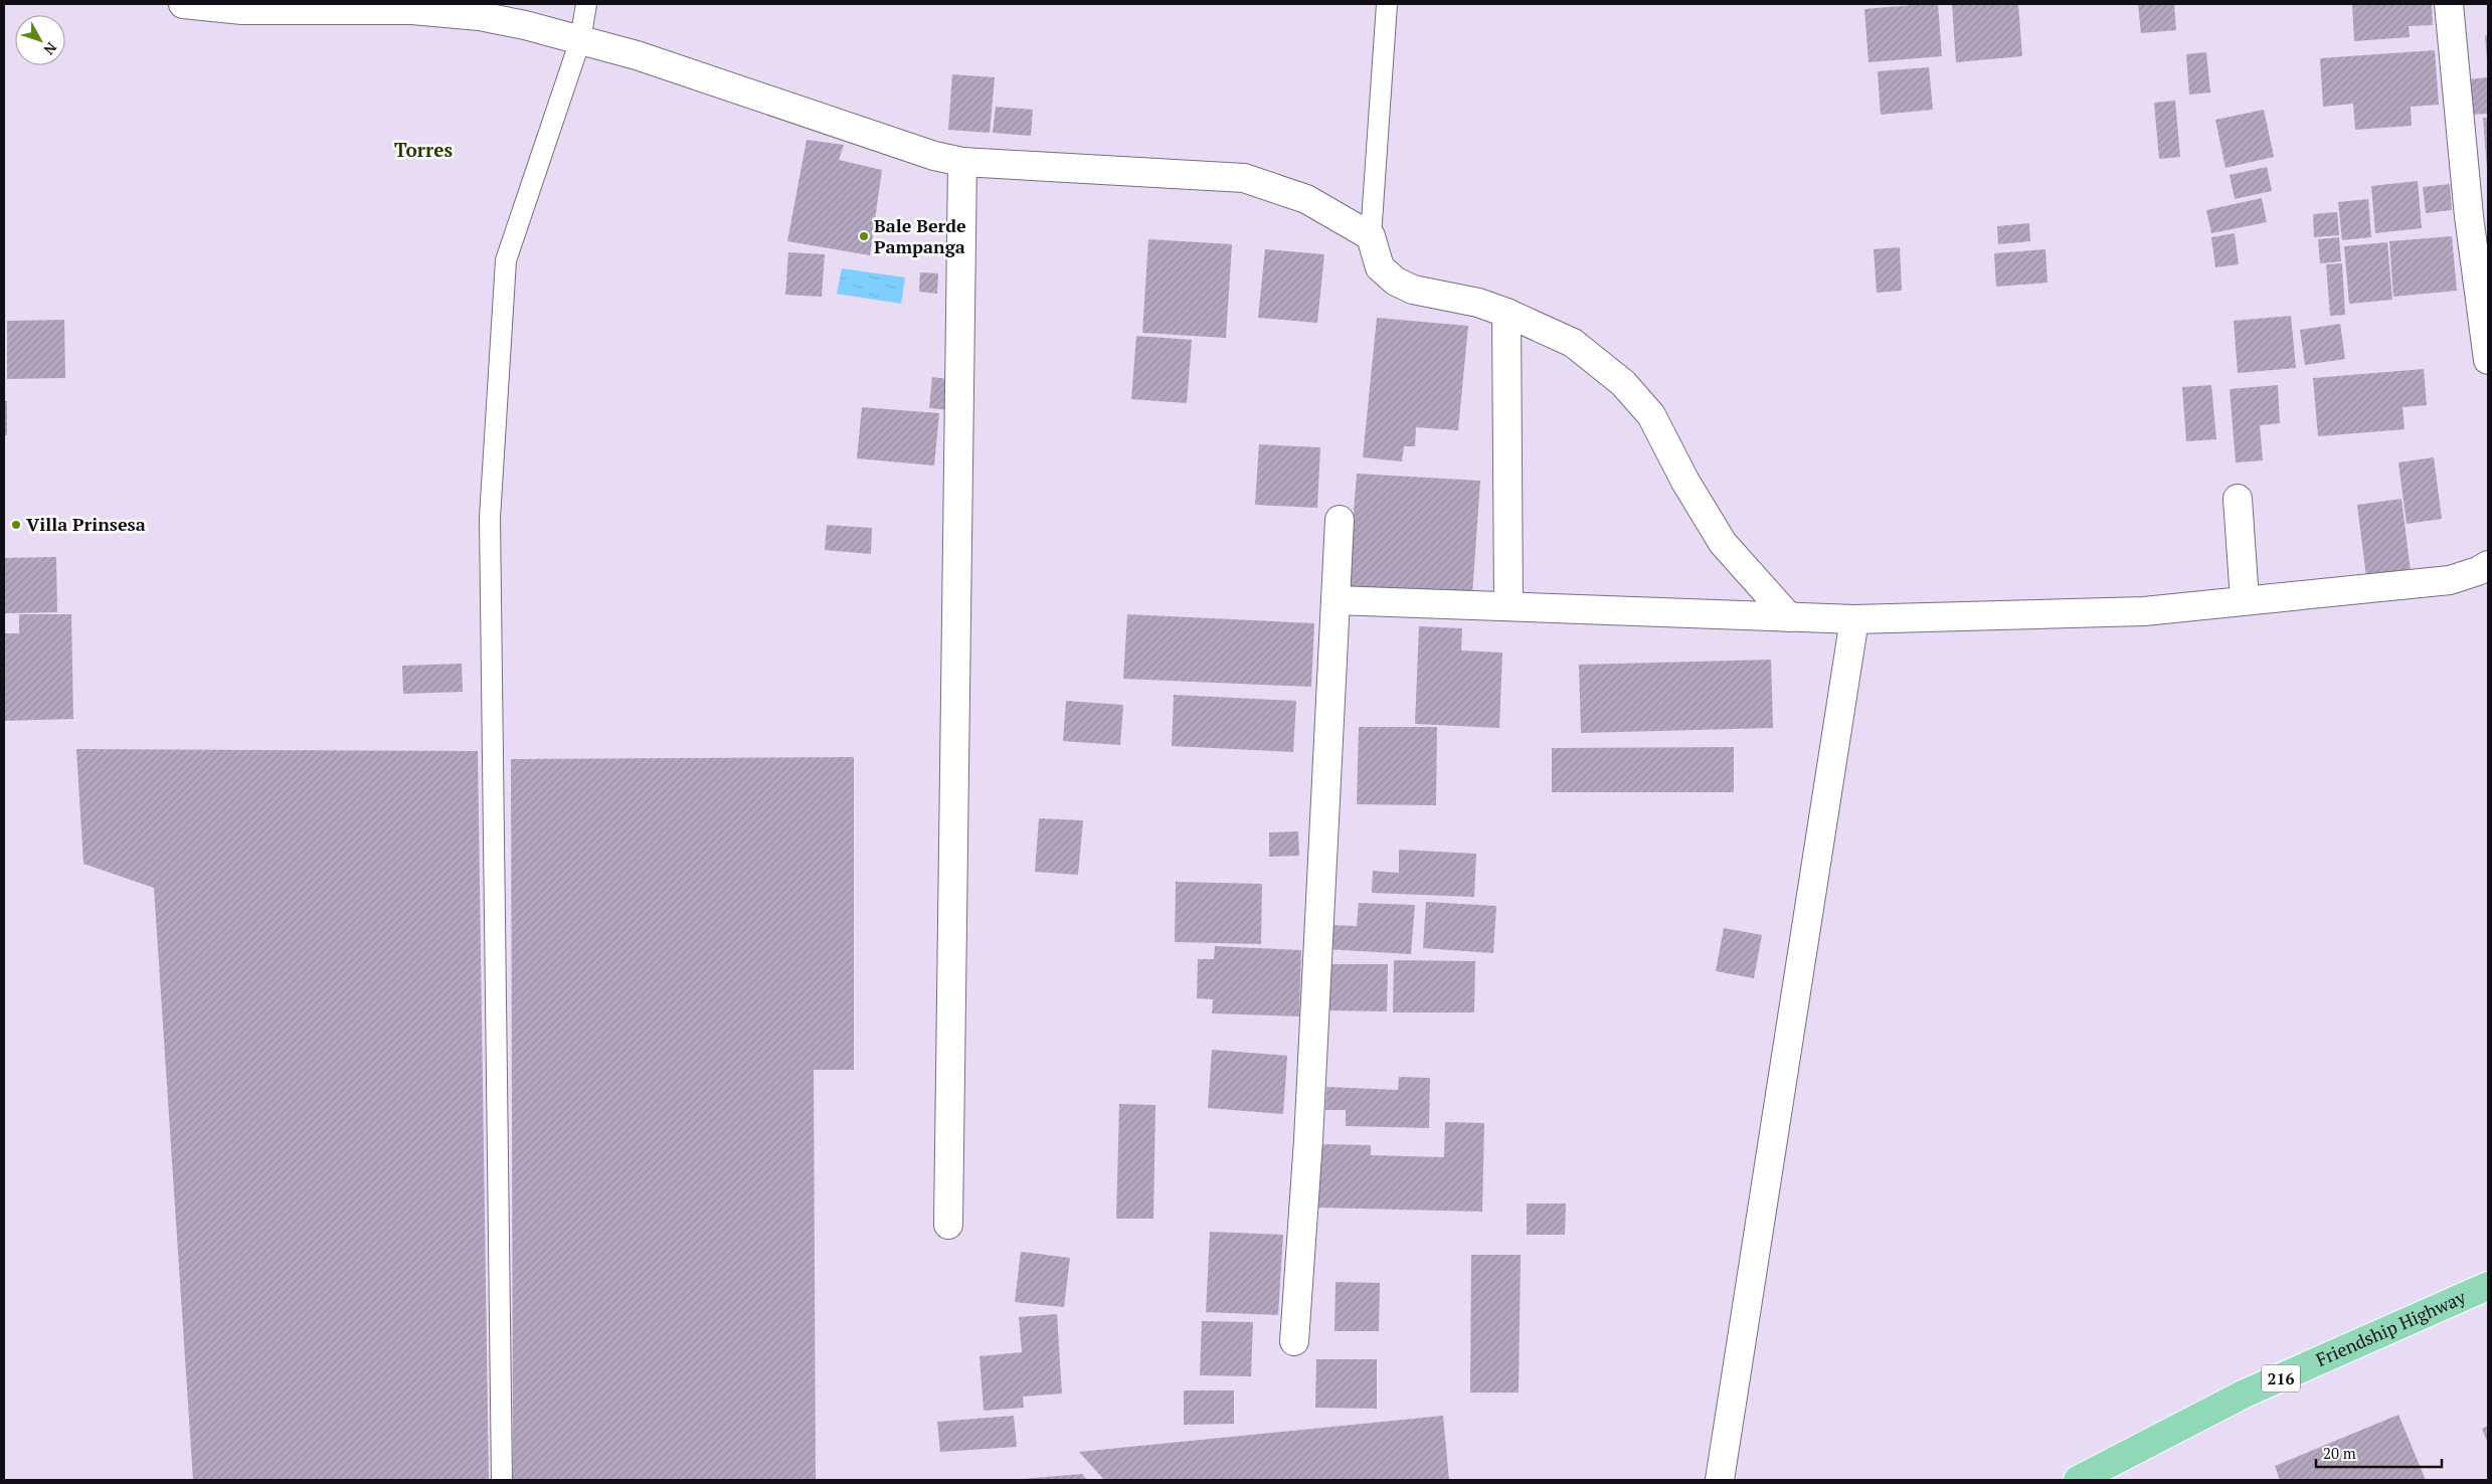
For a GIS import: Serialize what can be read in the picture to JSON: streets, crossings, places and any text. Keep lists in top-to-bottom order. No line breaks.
{"streets":{"main road":["Friendship Highway","216"]},"districts":["Torres"],"places":["Bale Berde Pampanga","Villa Prinsesa"],"scale_bar":"20 m","north":"bottom right"}
